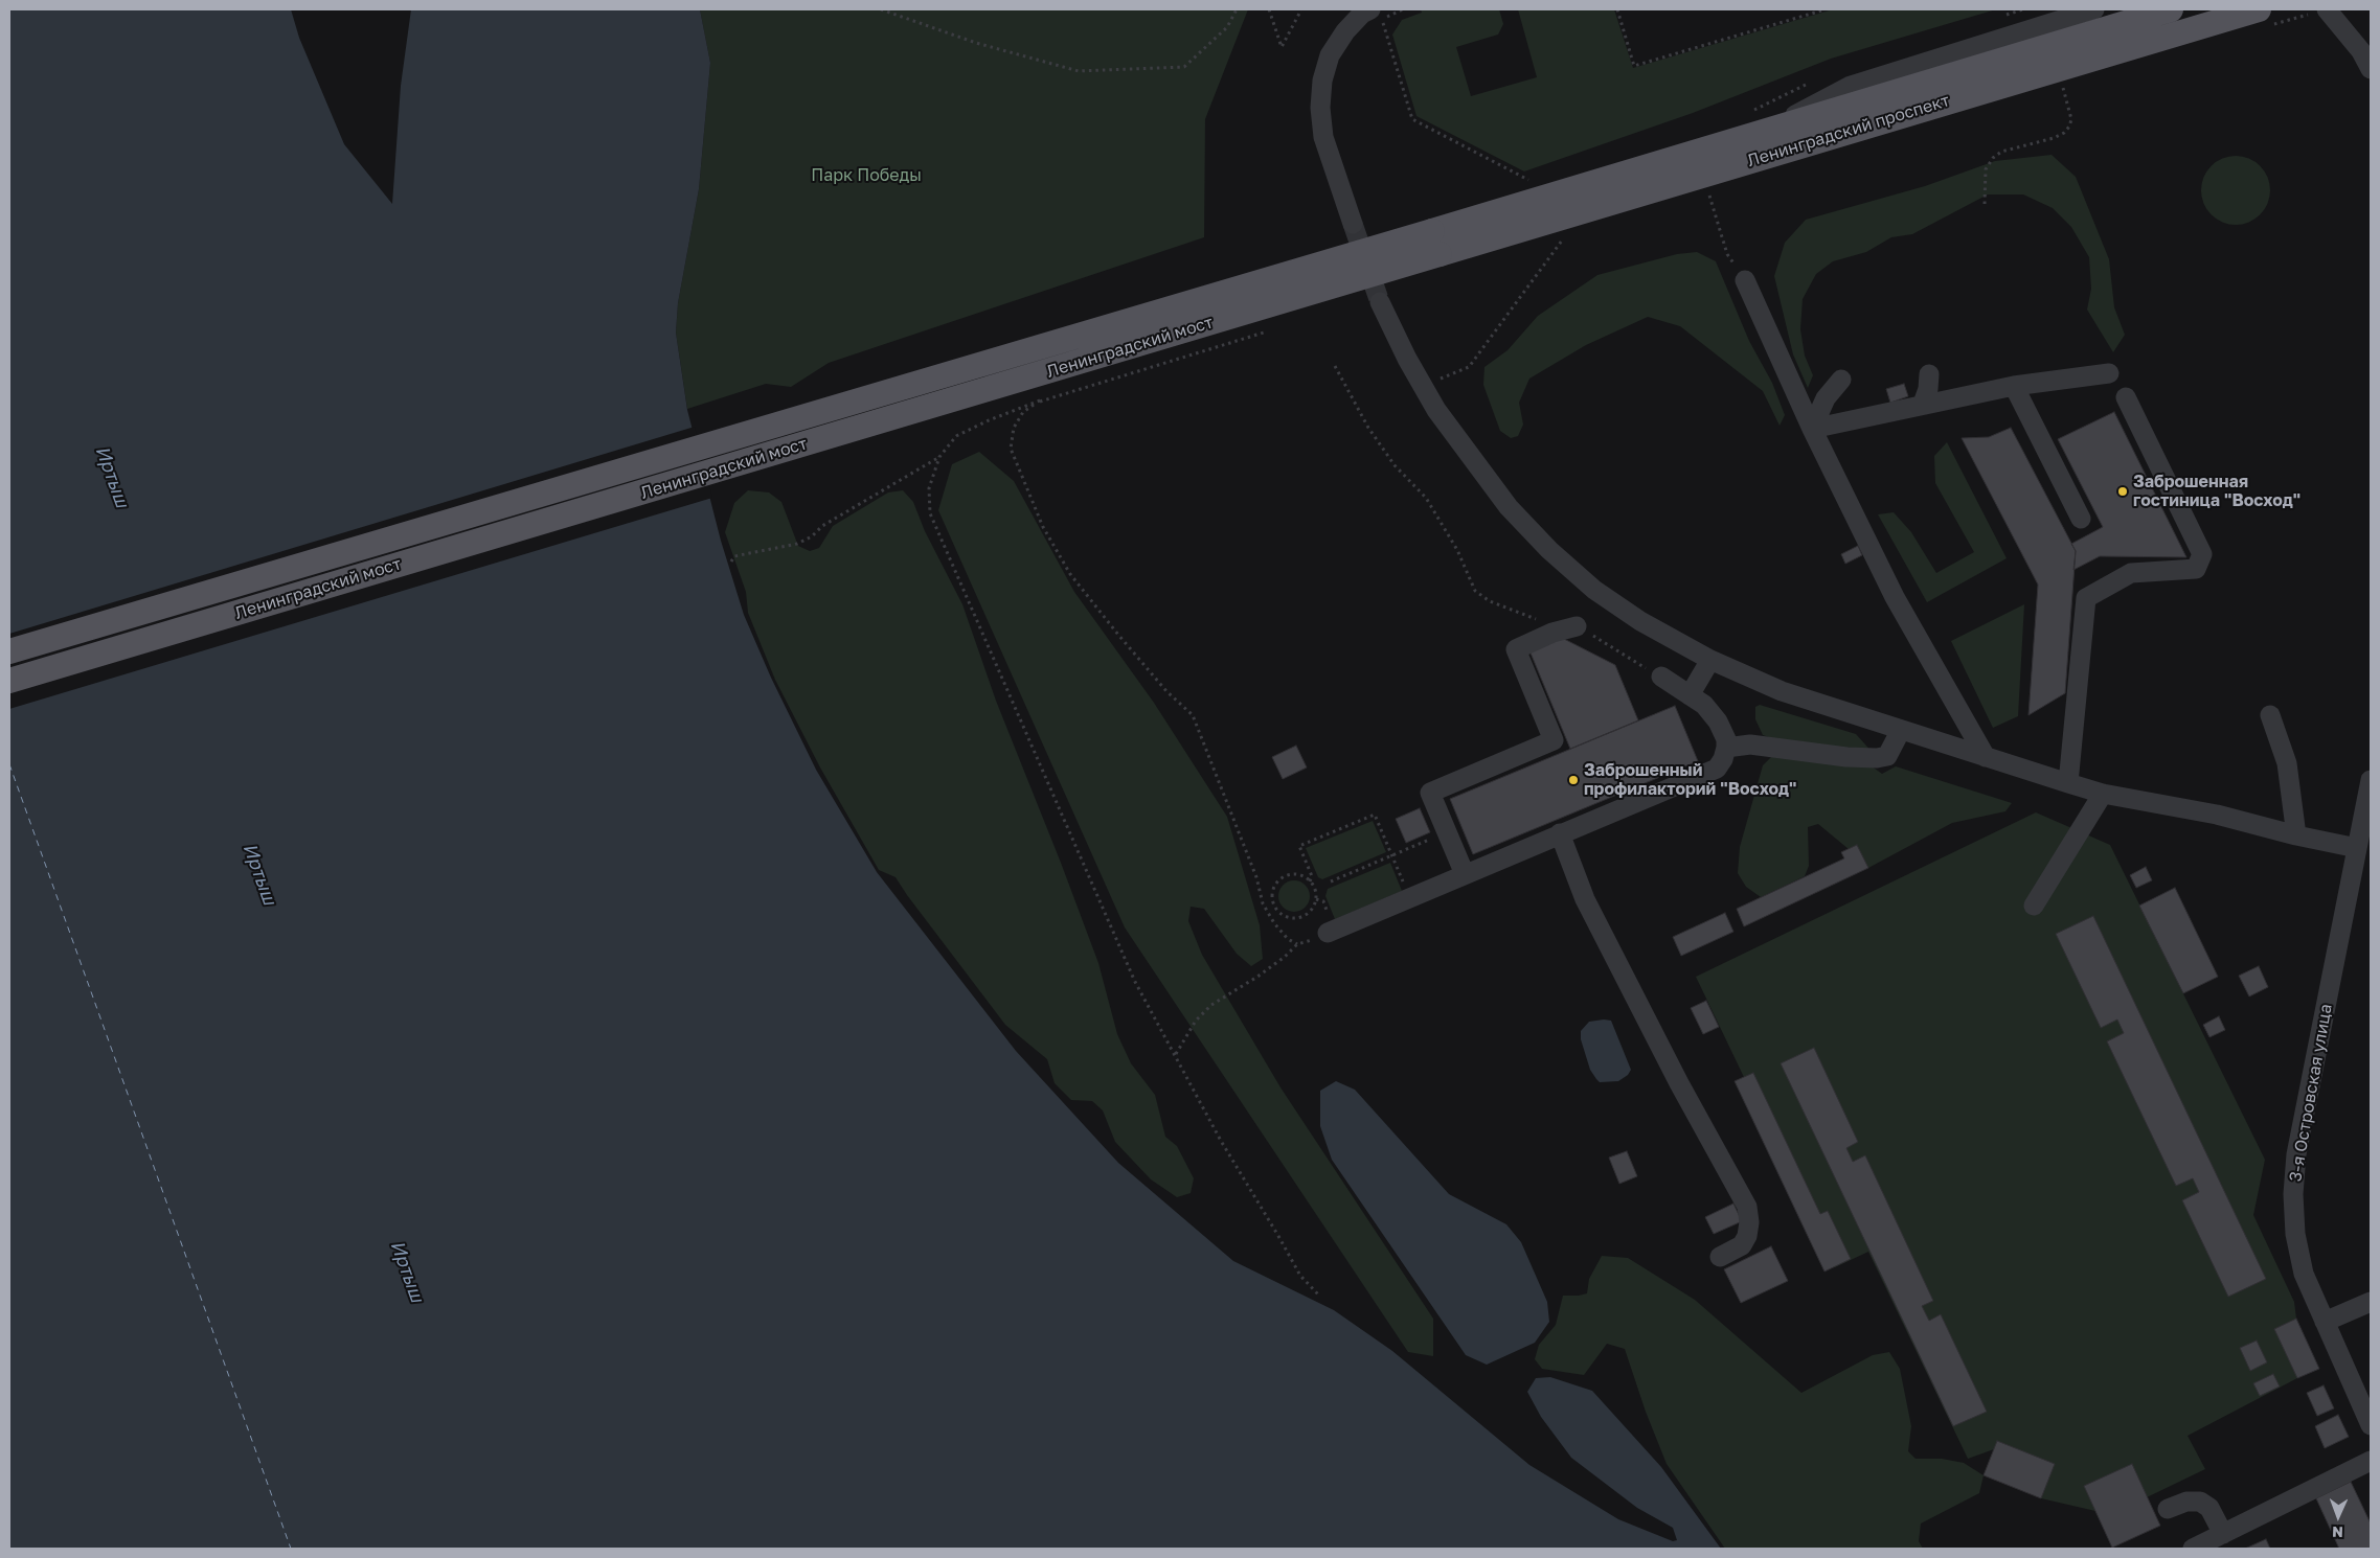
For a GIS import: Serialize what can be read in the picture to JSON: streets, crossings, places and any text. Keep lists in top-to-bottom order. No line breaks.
{"streets":{"main road":["Ленинградский проспект","Ленинградский мост"],"street":["3-я Островская улица"]},"crossings":[["Ленинградский проспект","Ленинградский мост"]],"water":["Иртыш"],"parks":["Парк Победы"],"places":["Заброшенная гостиница \"Восход\"","Заброшенный профилакторий \"Восход\""],"north":"bottom"}
